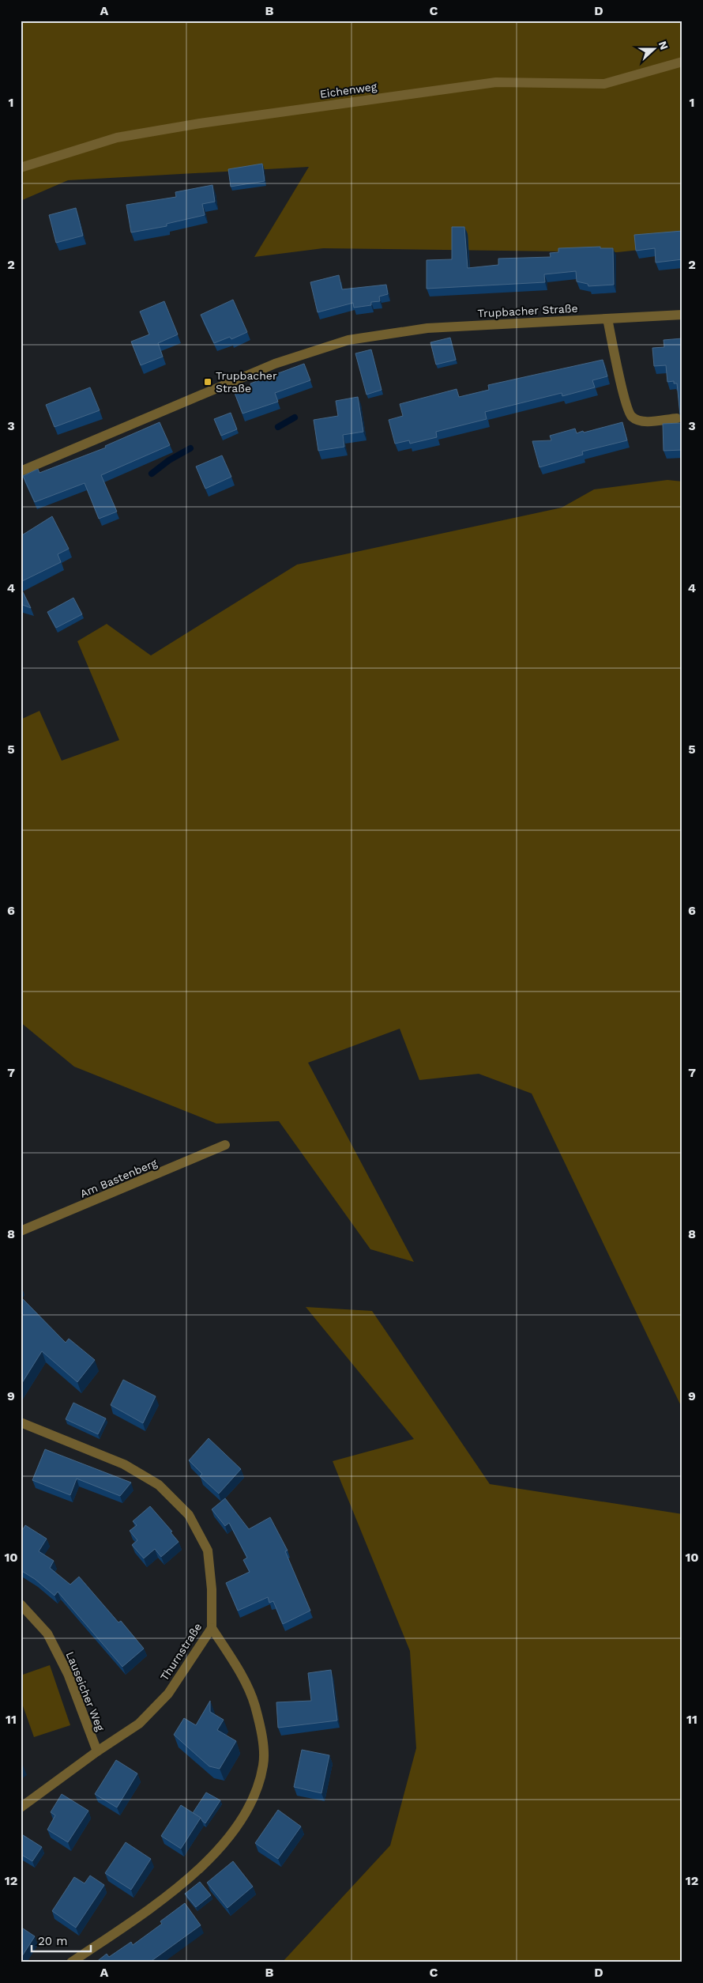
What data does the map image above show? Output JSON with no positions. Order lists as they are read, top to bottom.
{
  "streets": {
    "street": [
      "Eichenweg",
      "Trupbacher Straße",
      "Am Bastenberg",
      "Thurnstraße",
      "Lauseicher Weg"
    ]
  },
  "crossings": [
    ["Thurnstraße", "Lauseicher Weg"]
  ],
  "places": {
    "transit": ["Trupbacher Straße"]
  },
  "scale_bar": "20 m",
  "north": "right",
  "grid": {
    "columns": [
      "A",
      "B",
      "C",
      "D"
    ],
    "rows": [
      "1",
      "2",
      "3",
      "4",
      "5",
      "6",
      "7",
      "8",
      "9",
      "10",
      "11",
      "12"
    ]
  }
}
